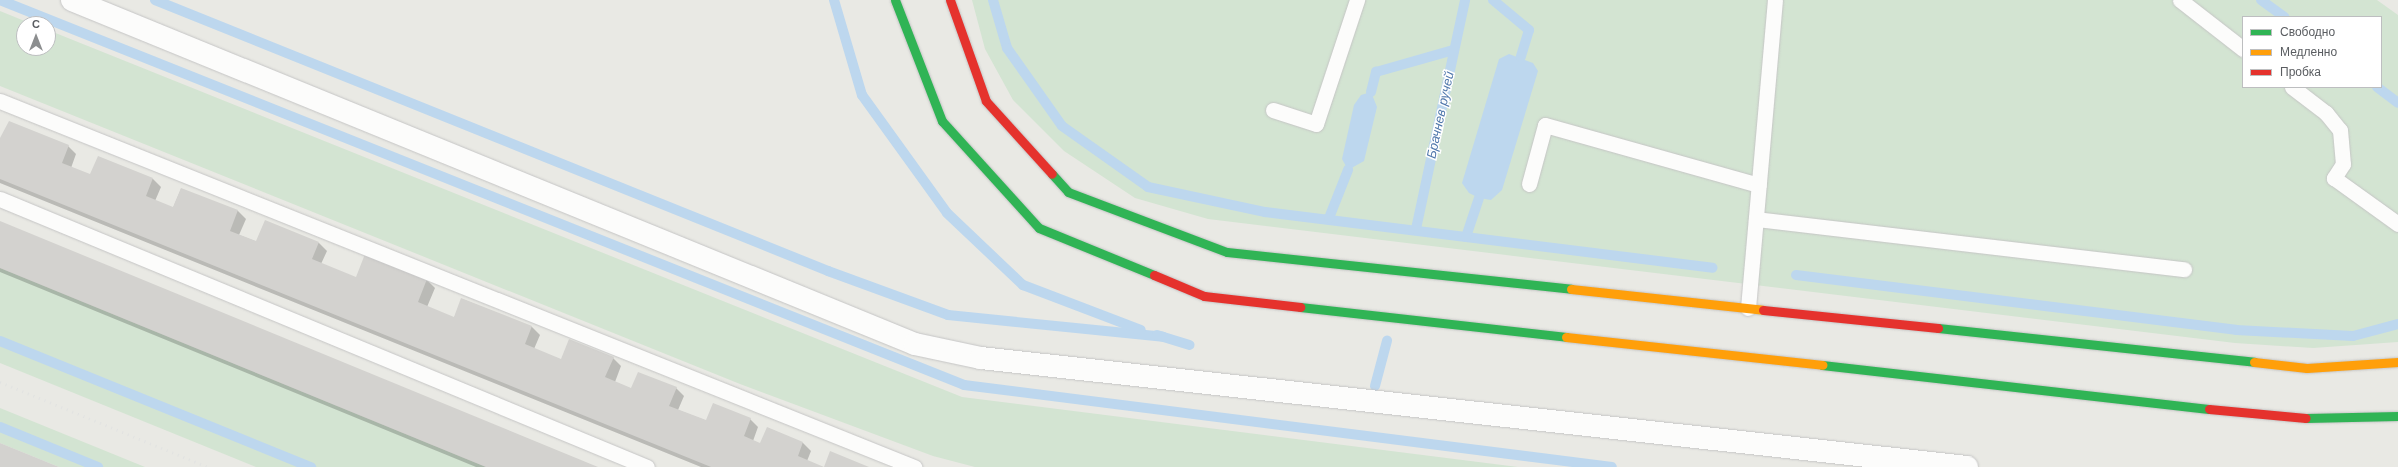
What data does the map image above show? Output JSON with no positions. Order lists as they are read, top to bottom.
{
  "water": ["Брачнев ручей"],
  "legend": ["Свободно", "Медленно", "Пробка"],
  "north": "top"
}
